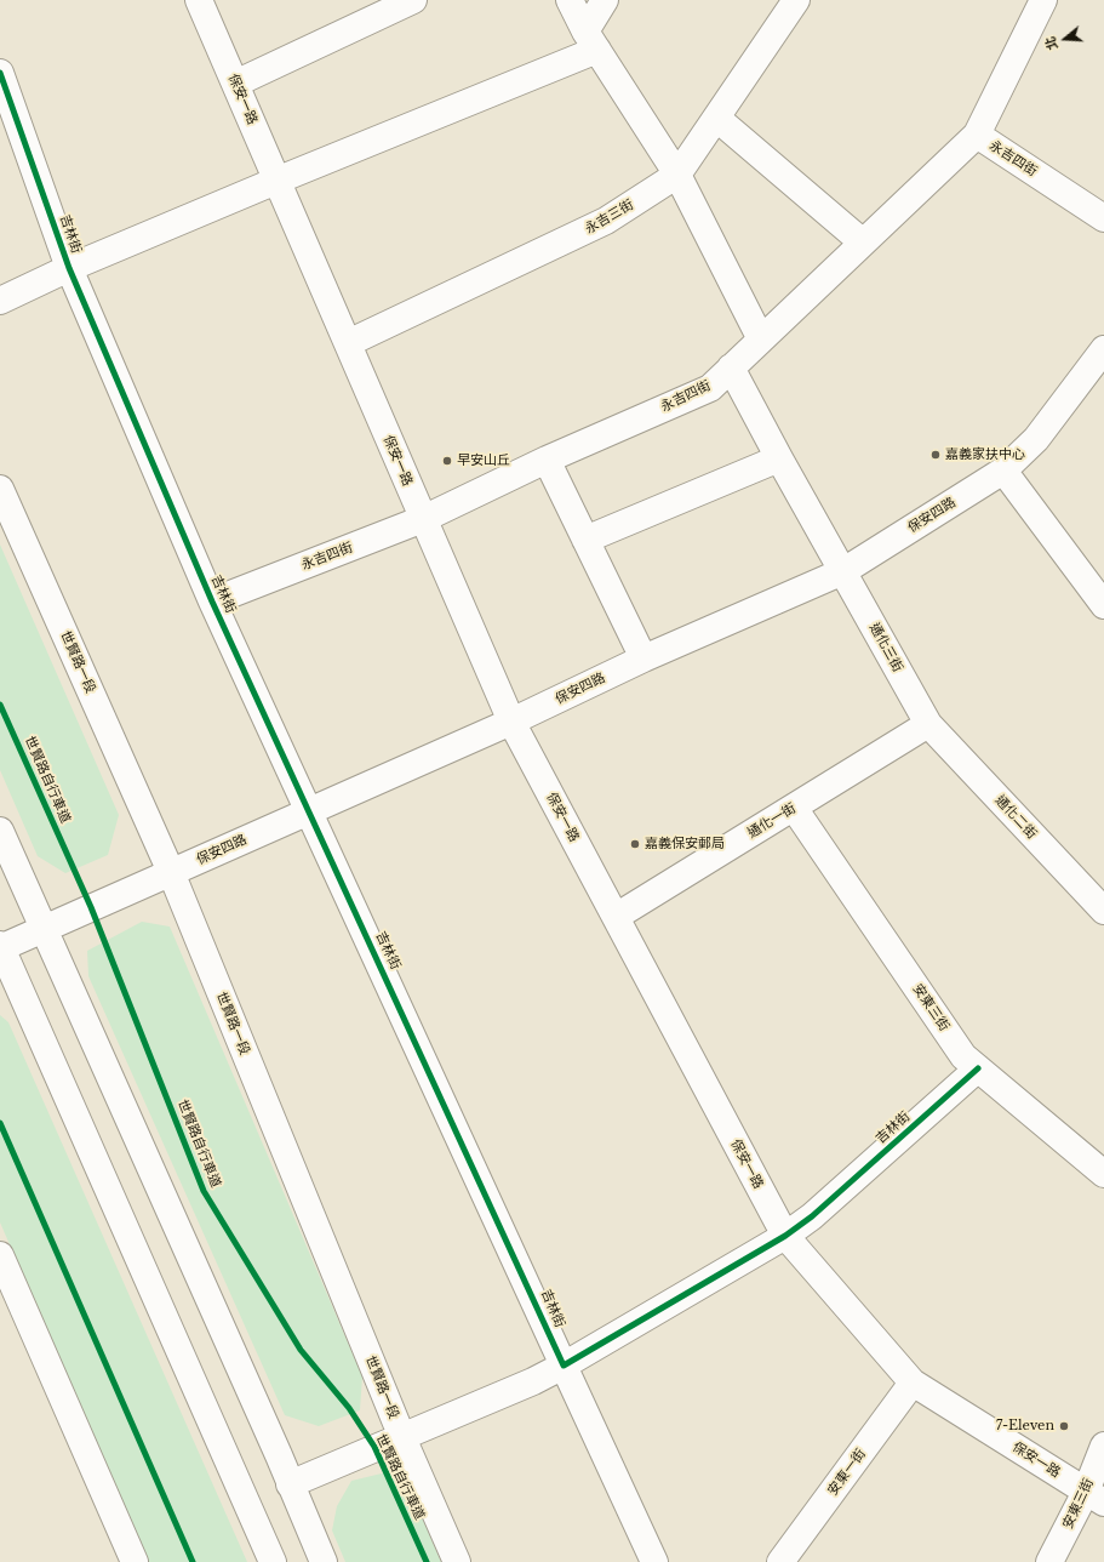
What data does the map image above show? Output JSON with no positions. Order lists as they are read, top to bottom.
{
  "streets": {
    "street": [
      "保安一路",
      "永吉四街",
      "永吉三街",
      "吉林街",
      "保安四路",
      "通化三街",
      "世賢路一段",
      "通化二街",
      "通化一街",
      "安東三街",
      "安東一街"
    ],
    "cycle path": ["世賢路自行車道"]
  },
  "crossings": [
    ["保安一路", "永吉四街"],
    ["保安一路", "永吉三街"],
    ["保安一路", "吉林街"],
    ["保安一路", "保安四路"],
    ["保安一路", "通化一街"],
    ["保安一路", "安東三街"],
    ["保安一路", "安東一街"],
    ["永吉四街", "吉林街"],
    ["永吉四街", "通化三街"],
    ["吉林街", "保安四路"],
    ["吉林街", "安東三街"],
    ["保安四路", "通化三街"],
    ["保安四路", "世賢路一段"],
    ["通化三街", "通化二街"],
    ["通化三街", "通化一街"],
    ["通化二街", "通化一街"],
    ["通化一街", "安東三街"]
  ],
  "places": [
    "嘉義家扶中心",
    "早安山丘",
    "嘉義保安郵局",
    "7-Eleven"
  ],
  "north": "left"
}
